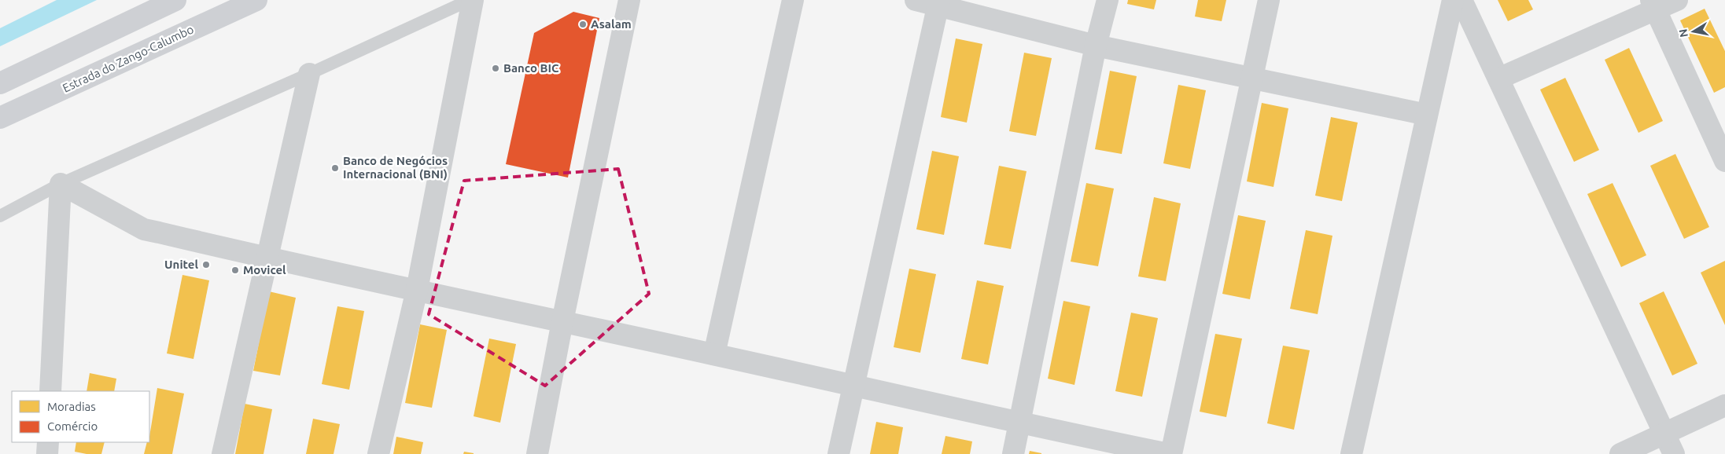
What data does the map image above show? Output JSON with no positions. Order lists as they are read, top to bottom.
{
  "streets": {
    "main road": ["Estrada do Zango-Calumbo"]
  },
  "places": [
    "Asalam",
    "Banco BIC",
    "Banco de Negócios Internacional (BNI)",
    "Unitel",
    "Movicel"
  ],
  "legend": ["Moradias", "Comércio"],
  "north": "left"
}
